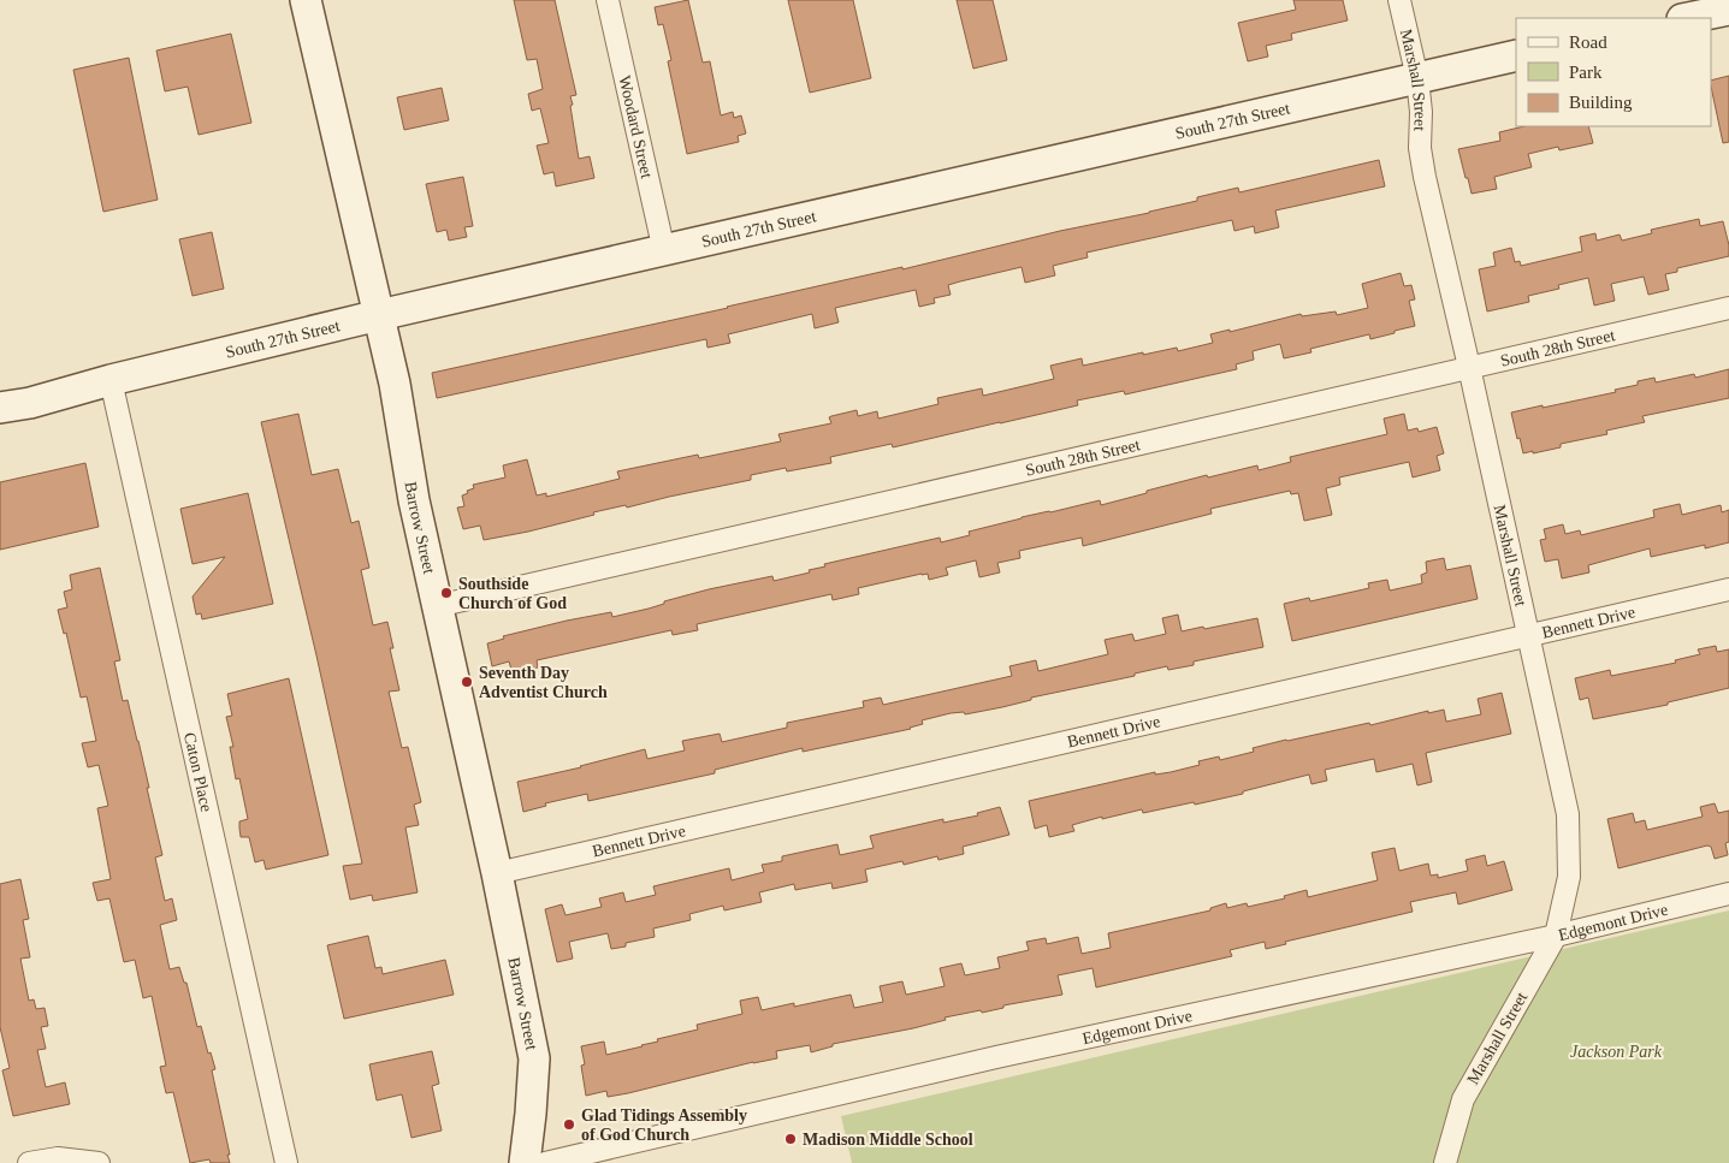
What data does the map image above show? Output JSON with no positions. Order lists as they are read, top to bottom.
{
  "streets": {
    "main road": ["South 27th Street", "Barrow Street"],
    "street": [
      "Marshall Street",
      "Woodard Street",
      "South 28th Street",
      "Bennett Drive",
      "Caton Place",
      "Edgemont Drive"
    ]
  },
  "crossings": [
    ["Marshall Street", "South 27th Street"],
    ["Marshall Street", "South 28th Street"],
    ["Marshall Street", "Bennett Drive"],
    ["Marshall Street", "Edgemont Drive"],
    ["South 27th Street", "Woodard Street"],
    ["South 27th Street", "Barrow Street"],
    ["South 27th Street", "Caton Place"],
    ["South 28th Street", "Barrow Street"],
    ["Barrow Street", "Bennett Drive"]
  ],
  "parks": ["Jackson Park"],
  "places": [
    "Southside Church of God",
    "Seventh Day Adventist Church",
    "Glad Tidings Assembly of God Church",
    "Madison Middle School"
  ],
  "legend": ["Road", "Park", "Building"]
}
